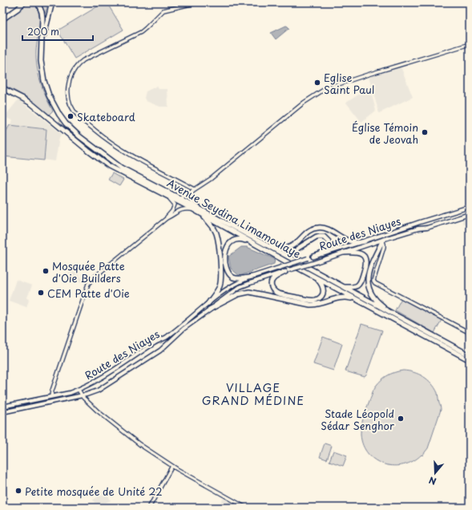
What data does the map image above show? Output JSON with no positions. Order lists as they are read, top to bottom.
{
  "streets": {
    "highway": ["Avenue Seydina Limamoulaye"],
    "main road": ["Route des Niayes"]
  },
  "districts": ["VILLAGE GRAND MÉDINE"],
  "places": [
    "Eglise Saint Paul",
    "Skateboard",
    "Église Témoin de Jeovah",
    "Mosquée Patte d'Oie Builders",
    "CEM Patte d'Oie",
    "Stade Léopold Sédar Senghor",
    "Petite mosquée de Unité 22"
  ],
  "scale_bar": "200 m",
  "north": "bottom"
}
